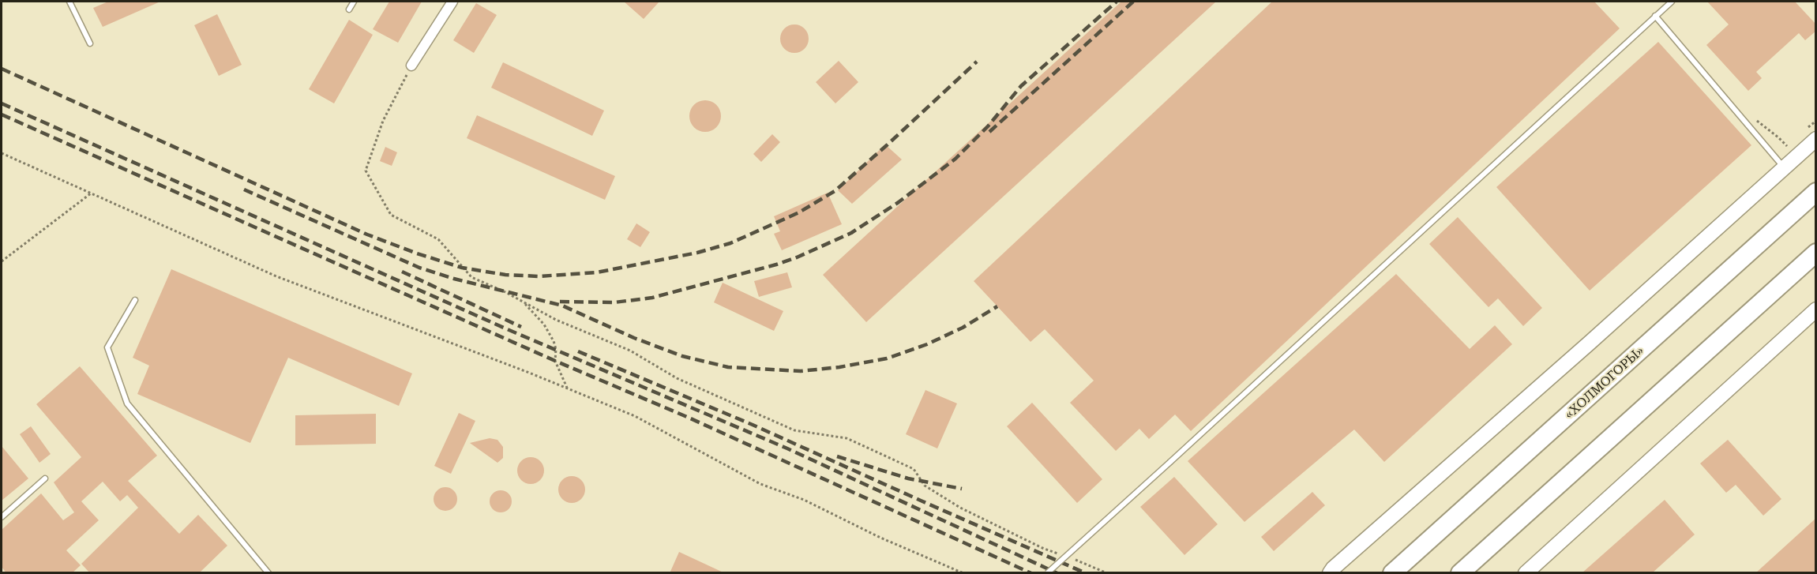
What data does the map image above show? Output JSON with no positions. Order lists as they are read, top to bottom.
{
  "streets": {
    "highway": ["«ХОЛМОГОРЫ»"]
  }
}
